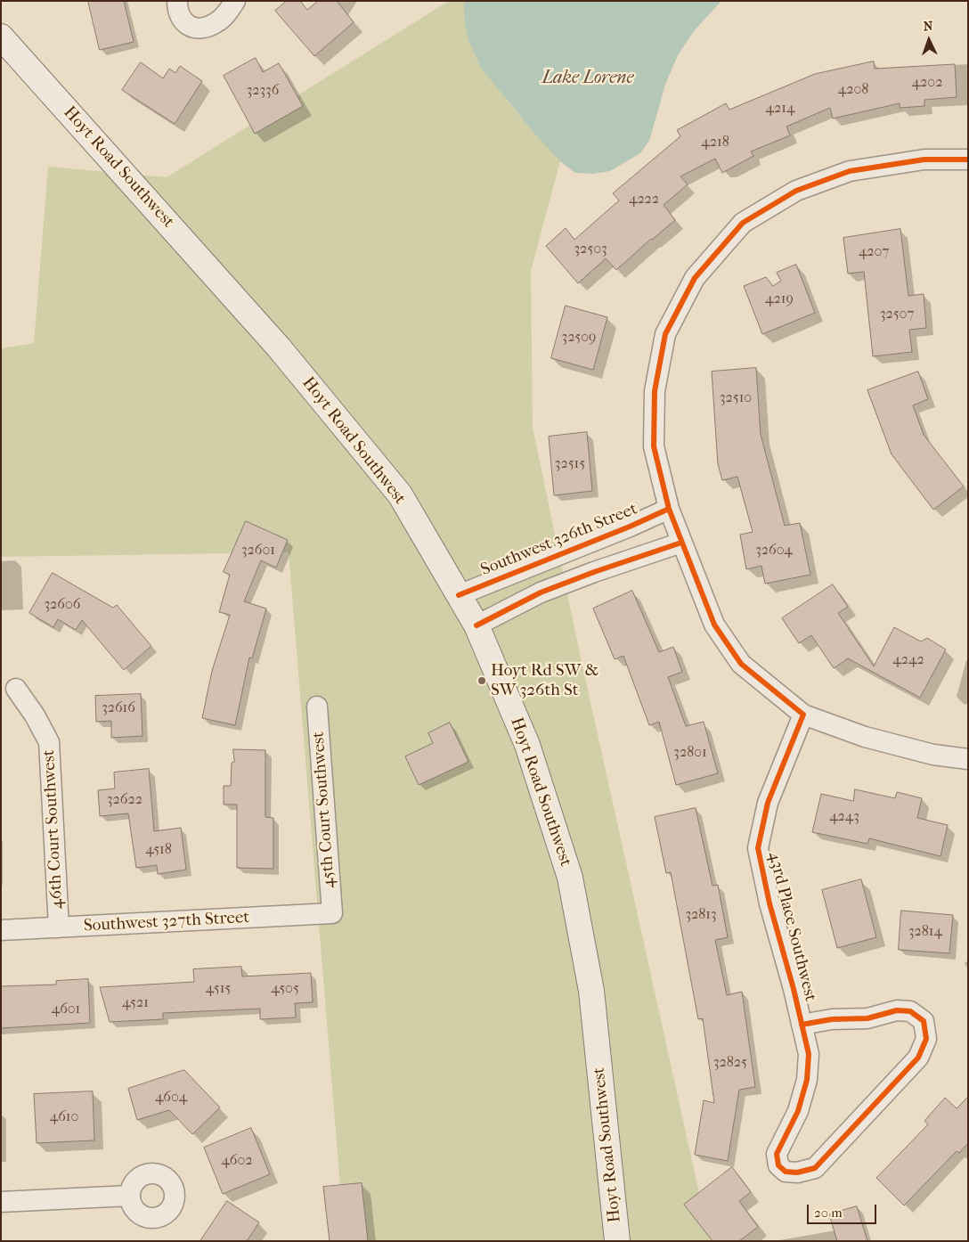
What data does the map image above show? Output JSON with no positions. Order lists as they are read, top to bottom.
{
  "streets": {
    "main road": ["Hoyt Road Southwest"],
    "street": [
      "Southwest 326th Street",
      "45th Court Southwest",
      "46th Court Southwest",
      "Southwest 327th Street",
      "43rd Place Southwest"
    ]
  },
  "crossings": [
    ["Hoyt Road Southwest", "Southwest 326th Street"],
    ["45th Court Southwest", "Southwest 327th Street"],
    ["46th Court Southwest", "Southwest 327th Street"]
  ],
  "water": ["Lake Lorene"],
  "places": ["Hoyt Rd SW & SW 326th St"],
  "house_numbers": [
    "4202",
    "4208",
    "32336",
    "4214",
    "4218",
    "4222",
    "32503",
    "4207",
    "4219",
    "32507",
    "32509",
    "32510",
    "32515",
    "32601",
    "32604",
    "32606",
    "4242",
    "32616",
    "32801",
    "32622",
    "4243",
    "4518",
    "32813",
    "32814",
    "4515",
    "4505",
    "4521",
    "4601",
    "32825",
    "4604",
    "4610",
    "4602"
  ],
  "scale_bar": "20 m",
  "north": "top"
}
